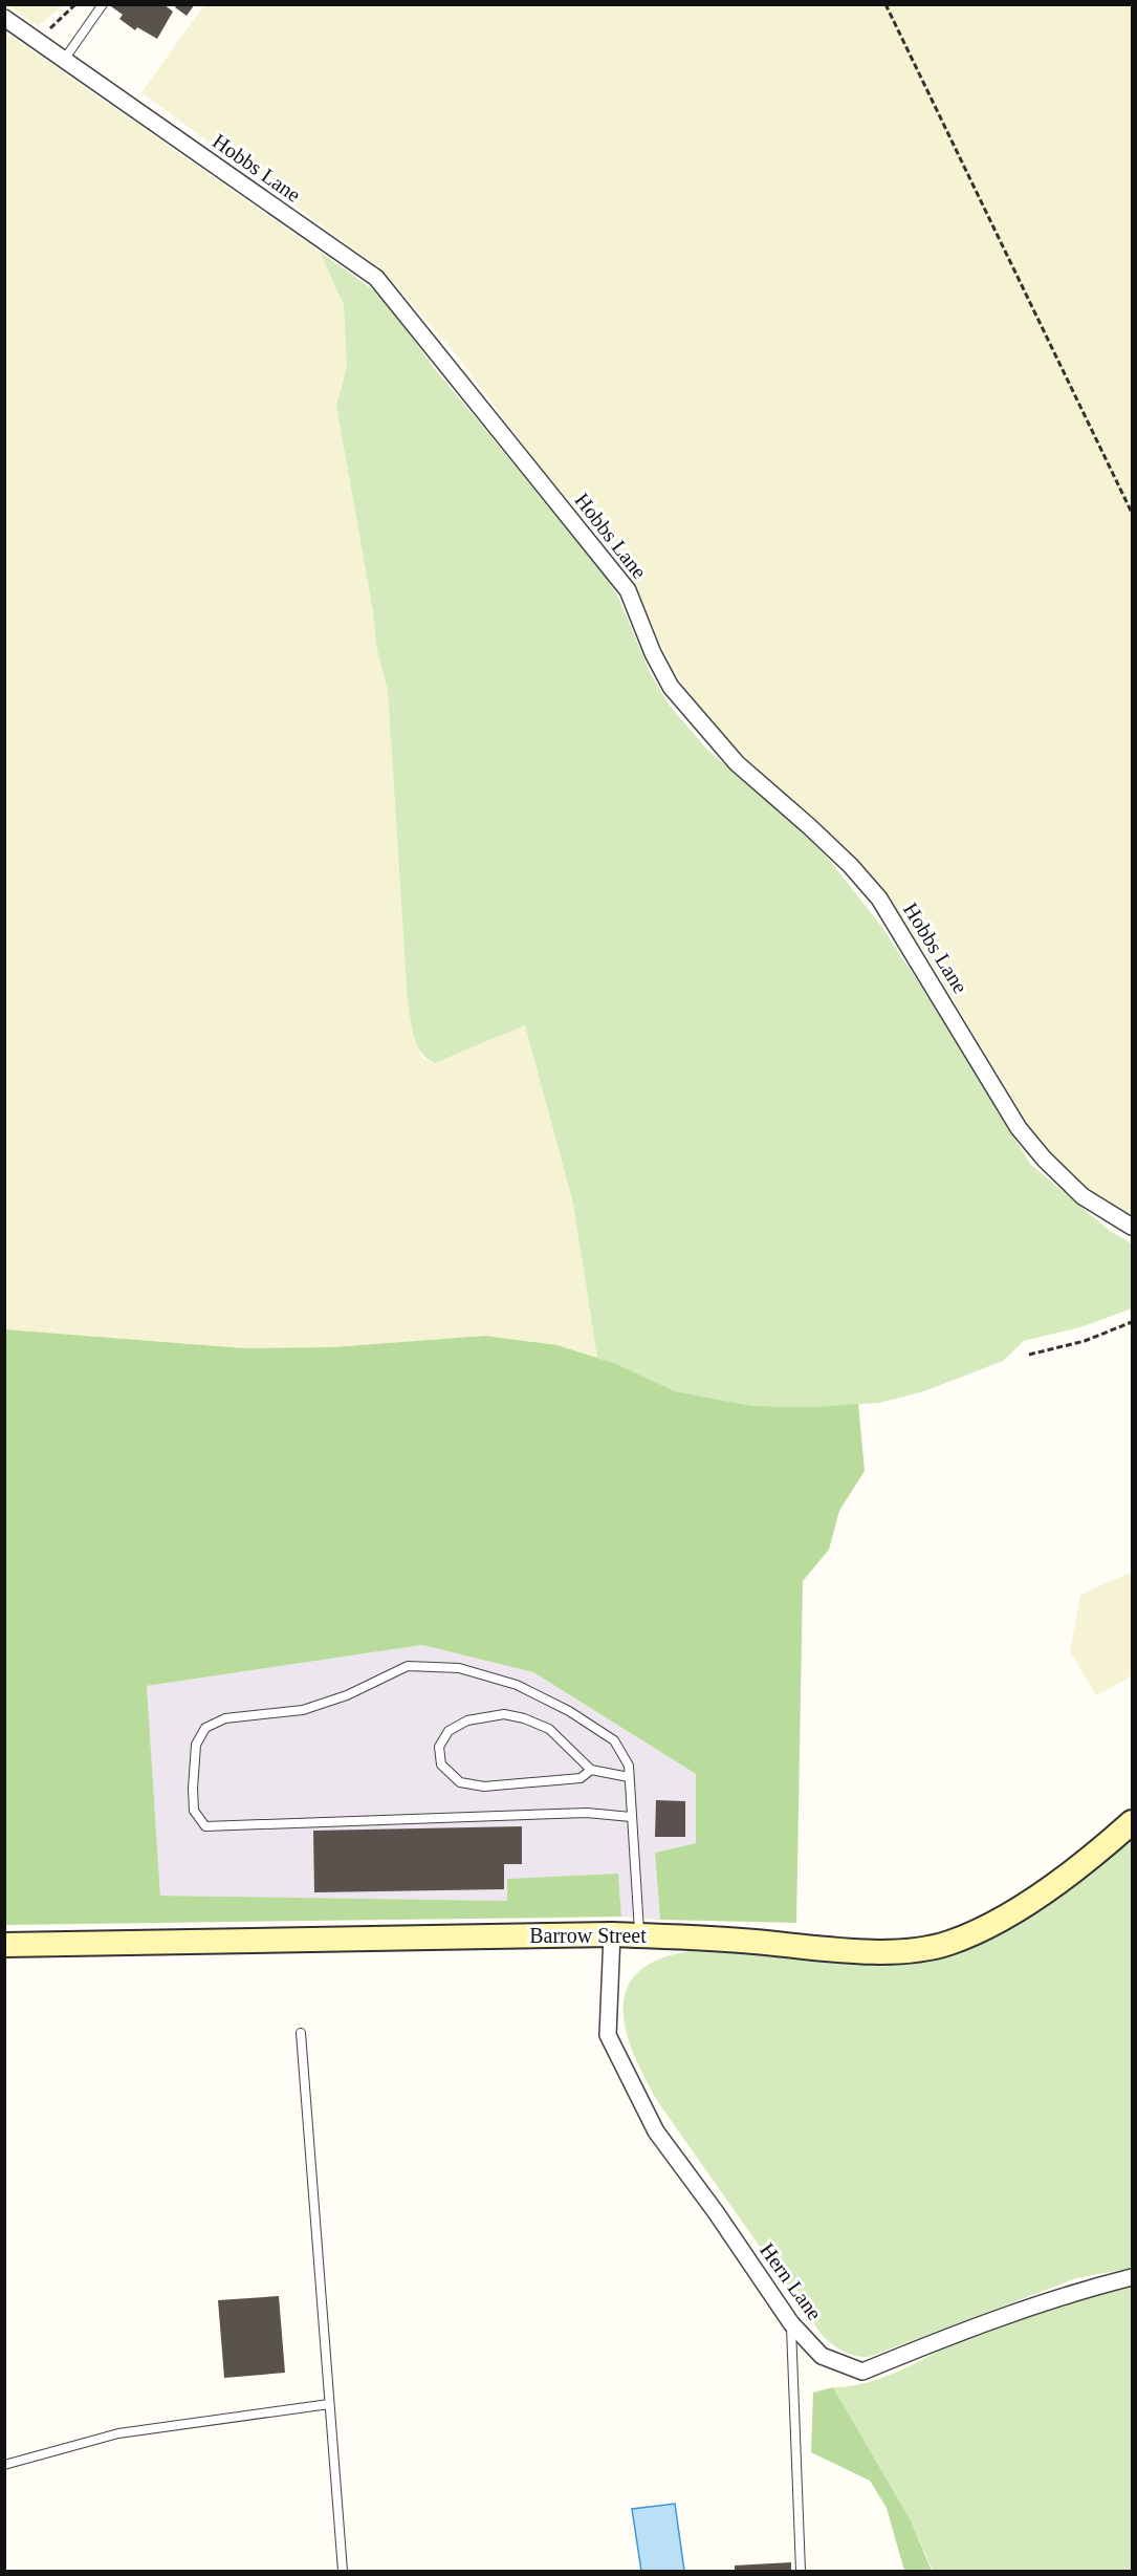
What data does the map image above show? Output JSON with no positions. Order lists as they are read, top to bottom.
{
  "streets": {
    "main road": ["Barrow Street"],
    "street": ["Hobbs Lane", "Hern Lane"]
  },
  "crossings": [
    ["Barrow Street", "Hern Lane"]
  ]
}
